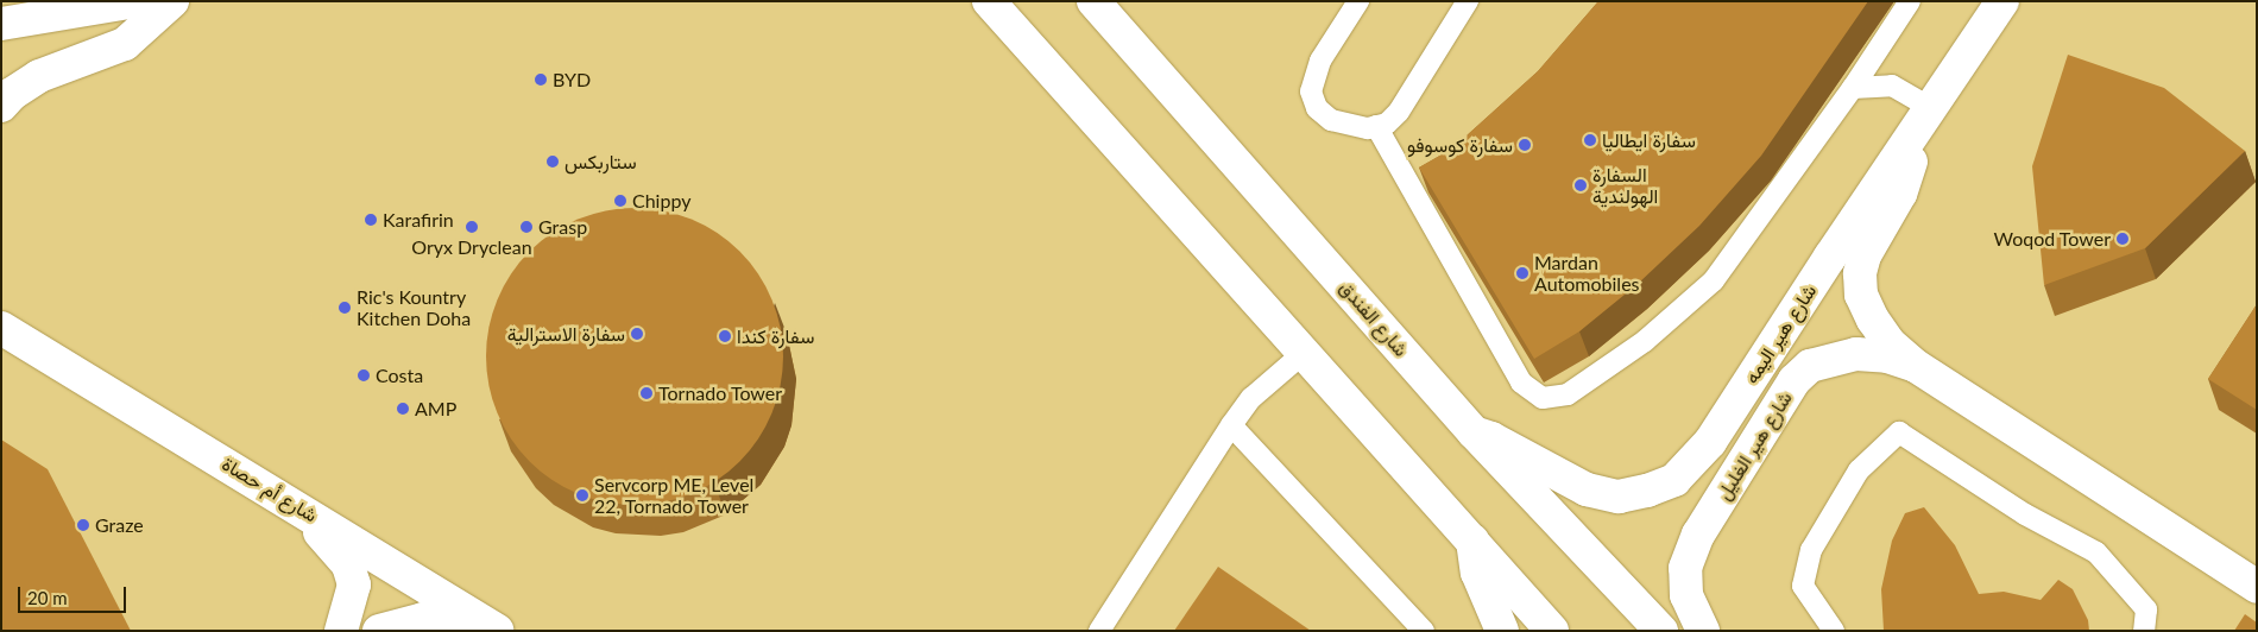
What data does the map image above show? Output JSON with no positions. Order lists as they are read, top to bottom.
{
  "streets": {
    "street": [
      "شارع الفندق",
      "شارع هير اليمه",
      "شارع هير الغليل",
      "شارع أم حصاة"
    ]
  },
  "crossings": [
    ["شارع الفندق", "شارع هير اليمه"],
    ["شارع هير اليمه", "شارع هير الغليل"]
  ],
  "places": [
    "BYD",
    "سفارة ايطاليا",
    "سفارة كوسوفو",
    "ستاربكس",
    "السفارة الهولندية",
    "Chippy",
    "Karafirin",
    "Oryx Dryclean",
    "Grasp",
    "Woqod Tower",
    "Mardan Automobiles",
    "Ric's Kountry Kitchen Doha",
    "سفارة الاسترالية",
    "سفارة كندا",
    "Costa",
    "Tornado Tower",
    "AMP",
    "Servcorp ME, Level 22, Tornado Tower",
    "Graze"
  ],
  "scale_bar": "20 m"
}
